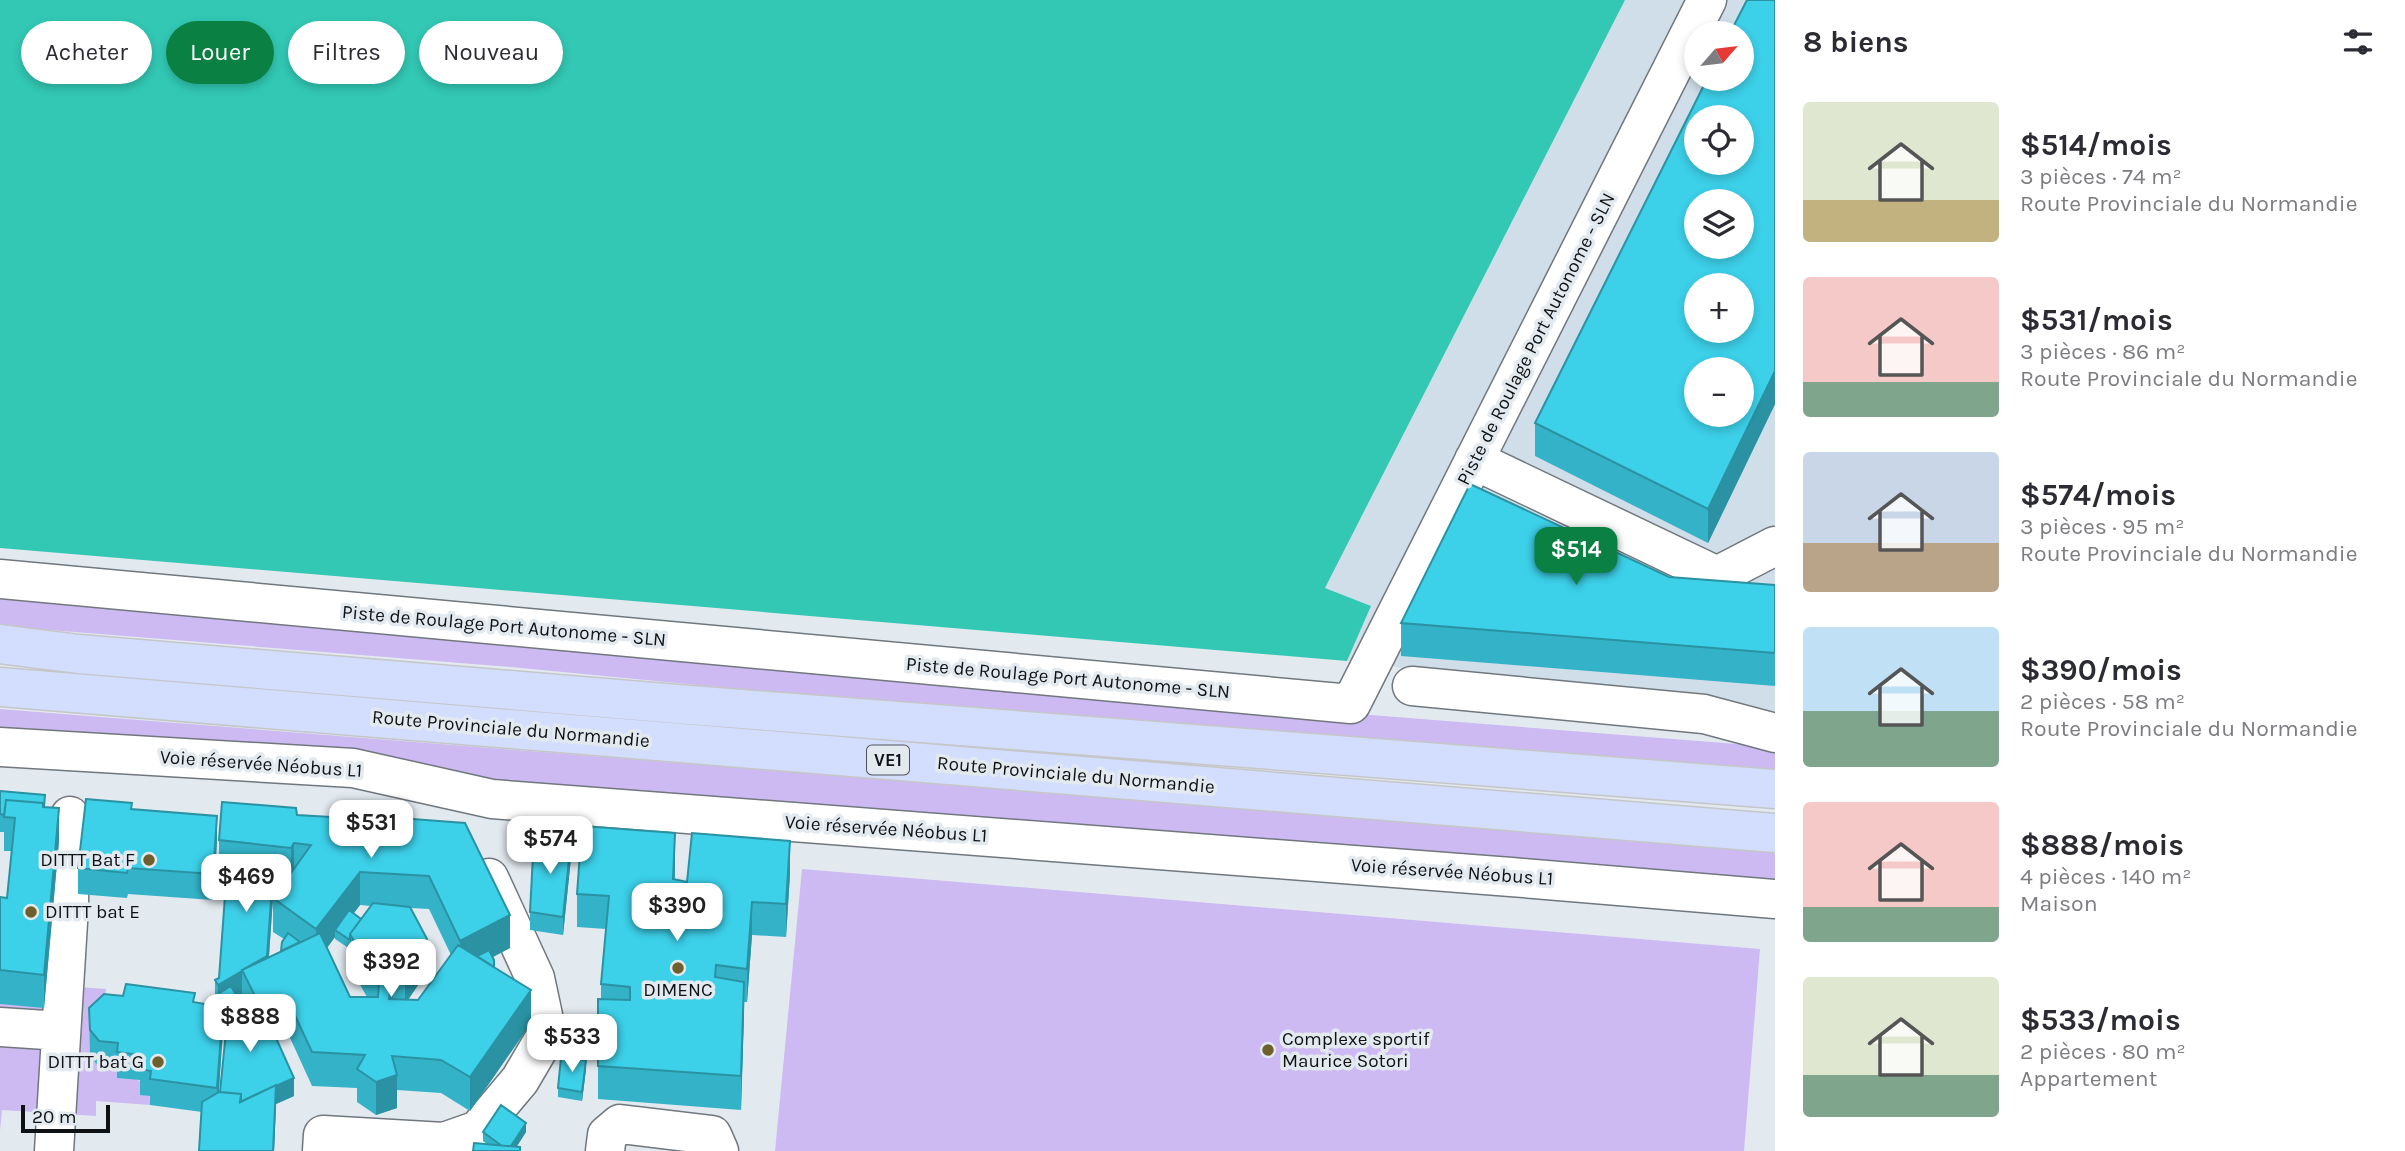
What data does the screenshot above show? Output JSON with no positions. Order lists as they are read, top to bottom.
{
  "streets": {
    "main road": ["Route Provinciale du Normandie", "VE1"],
    "lane": ["Piste de Roulage Port Autonome - SLN", "Voie réservée Néobus L1"]
  },
  "places": [
    "DITTT Bat F",
    "DITTT bat E",
    "DIMENC",
    "Complexe sportif Maurice Sotori",
    "DITTT bat G"
  ],
  "scale_bar": "20 m",
  "north": "top right",
  "page": {
    "heading": "8 biens",
    "map_buttons": ["+", "−"],
    "chip": [
      "Acheter",
      "Louer",
      "Filtres",
      "Nouveau"
    ],
    "list": [
      {
        "name": "$514/mois",
        "note": "3 pièces · 74 m² · Route Provinciale du Normandie"
      },
      {
        "name": "$531/mois",
        "note": "3 pièces · 86 m² · Route Provinciale du Normandie"
      },
      {
        "name": "$574/mois",
        "note": "3 pièces · 95 m² · Route Provinciale du Normandie"
      },
      {
        "name": "$390/mois",
        "note": "2 pièces · 58 m² · Route Provinciale du Normandie"
      },
      {
        "name": "$888/mois",
        "note": "4 pièces · 140 m² · Maison"
      },
      {
        "name": "$533/mois",
        "note": "2 pièces · 80 m² · Appartement"
      }
    ],
    "price": [
      "$514",
      "$531",
      "$574",
      "$469",
      "$390",
      "$392",
      "$888",
      "$533"
    ],
    "scale": "20 m"
  }
}
